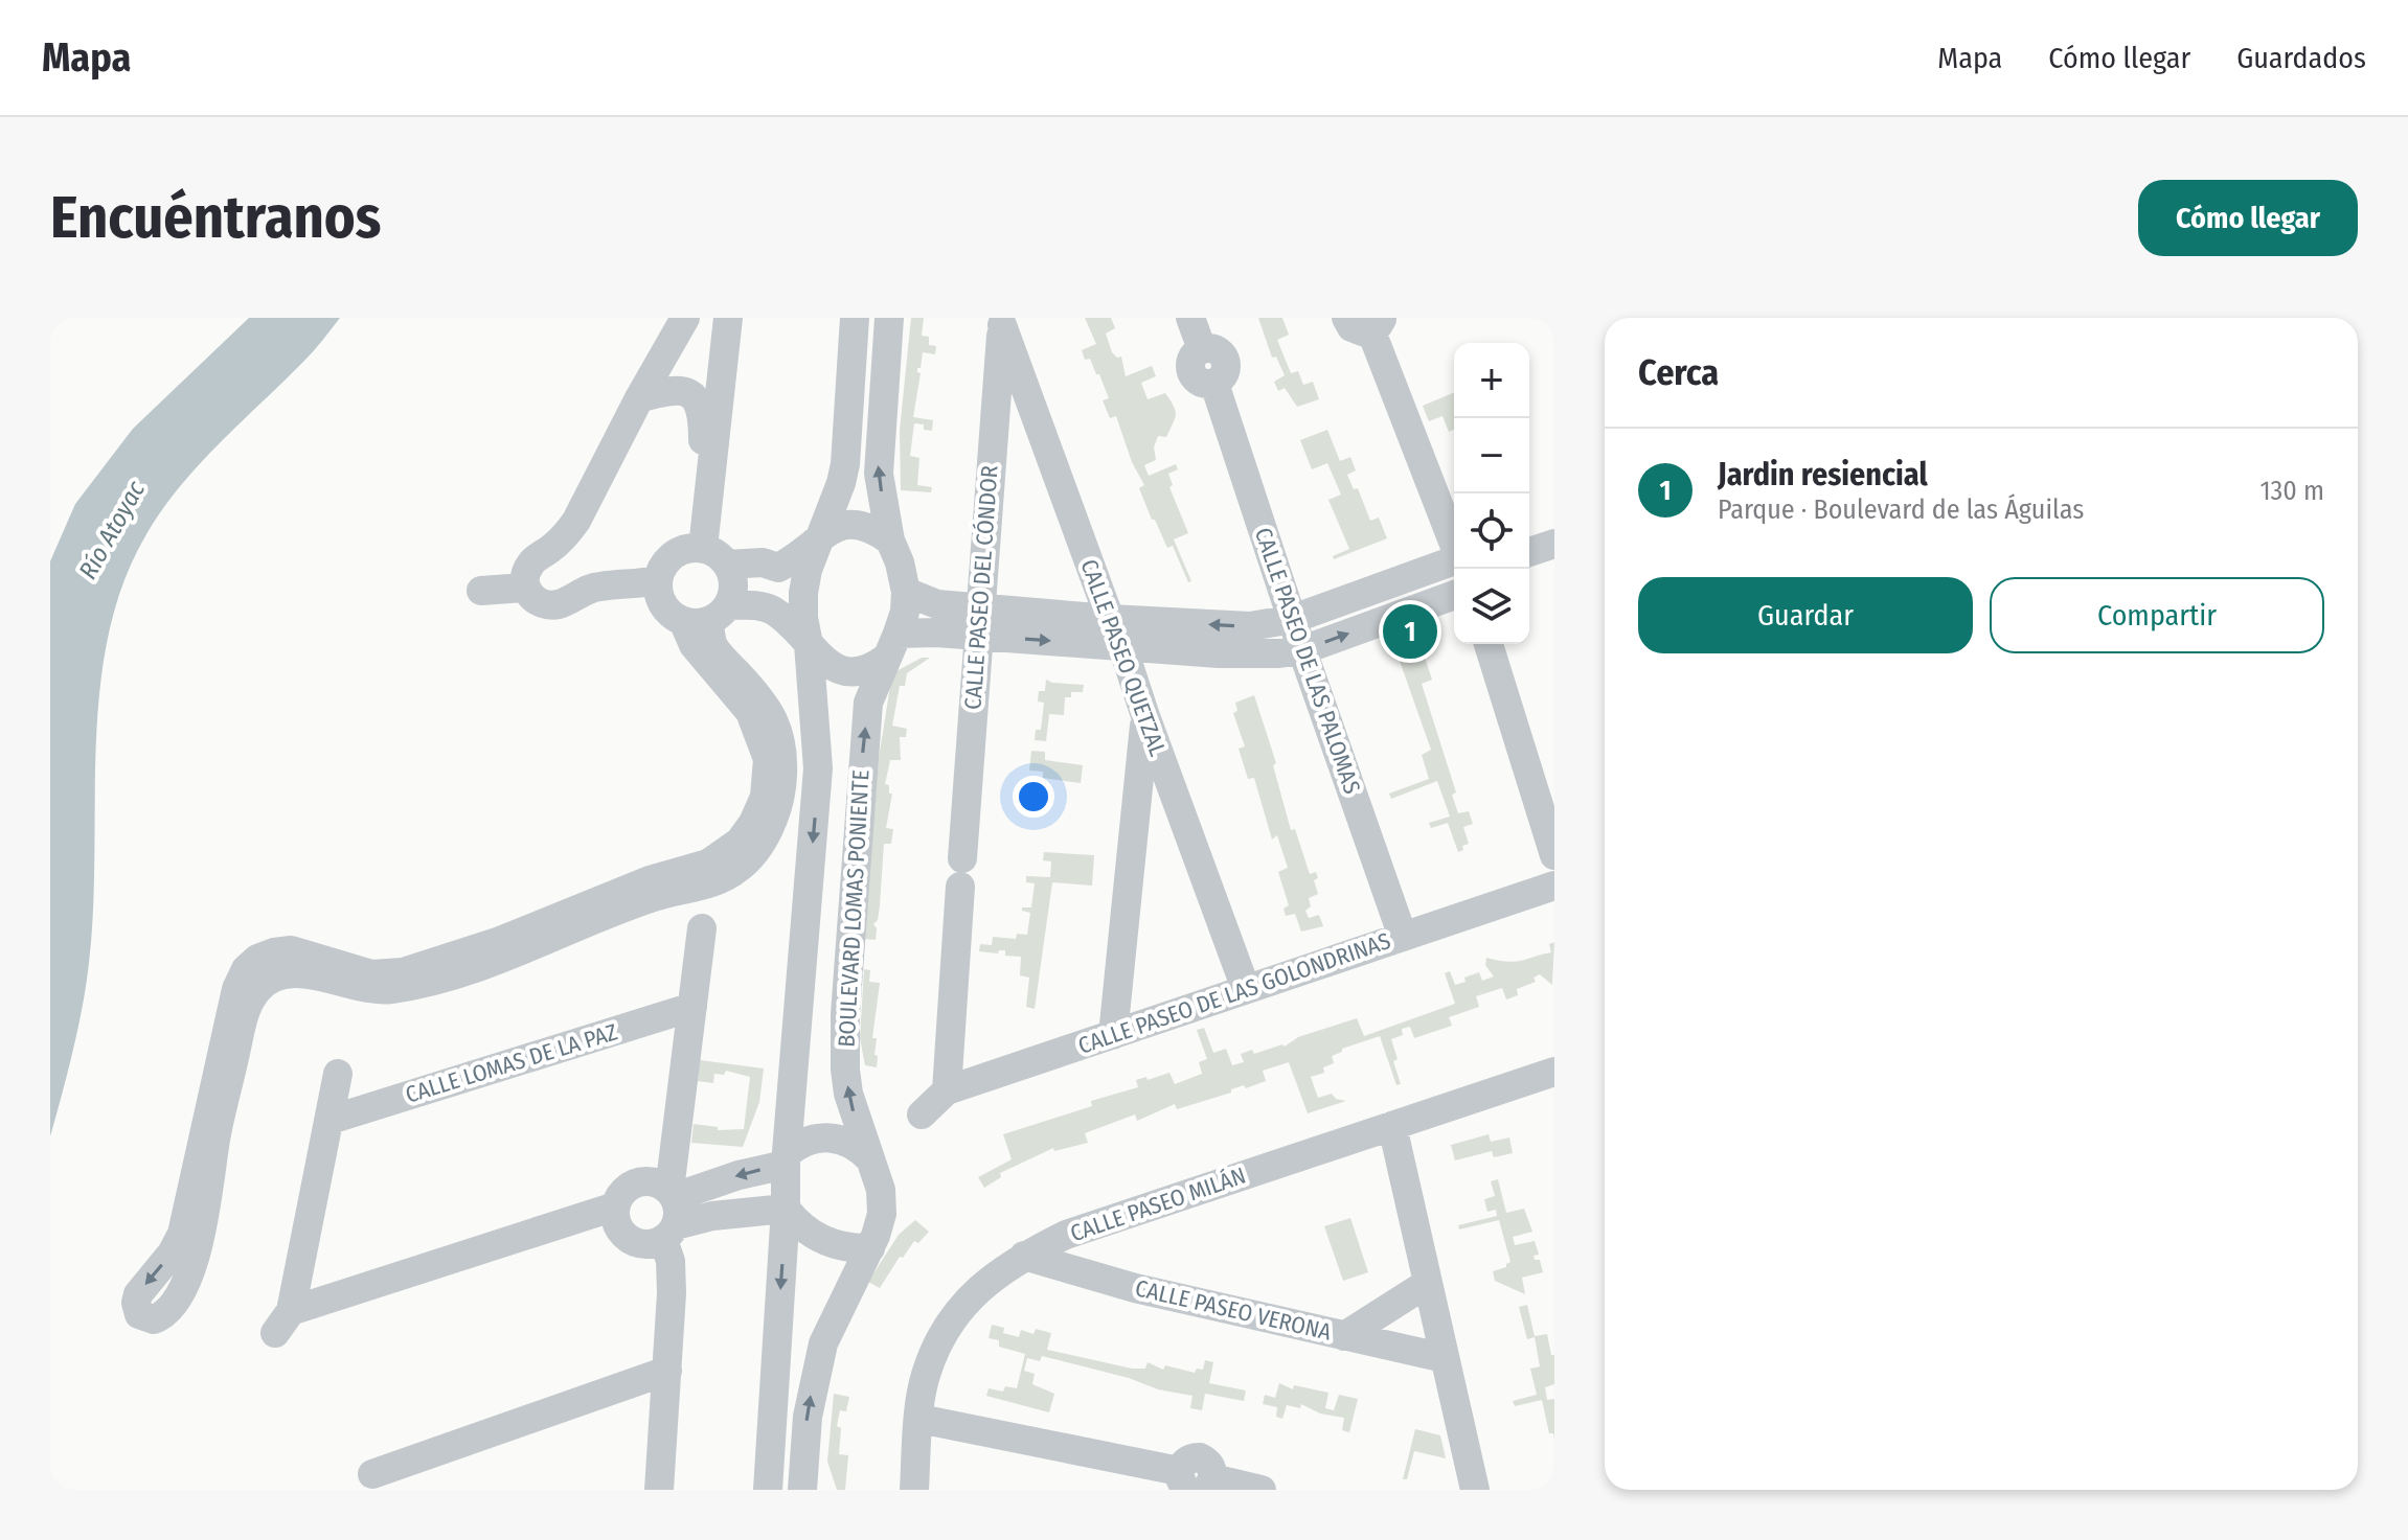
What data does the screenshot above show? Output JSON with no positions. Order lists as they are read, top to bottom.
{
  "streets": {
    "street": [
      "CALLE PASEO DEL CÓNDOR",
      "CALLE PASEO QUETZAL",
      "CALLE PASEO DE LAS PALOMAS",
      "BOULEVARD LOMAS PONIENTE",
      "CALLE PASEO DE LAS GOLONDRINAS",
      "CALLE LOMAS DE LA PAZ",
      "CALLE PASEO MILÁN",
      "CALLE PASEO VERONA"
    ]
  },
  "crossings": [
    ["CALLE PASEO DEL CÓNDOR", "CALLE PASEO QUETZAL"],
    ["CALLE PASEO DEL CÓNDOR", "CALLE PASEO DE LAS GOLONDRINAS"],
    ["CALLE PASEO QUETZAL", "CALLE PASEO DE LAS GOLONDRINAS"],
    ["CALLE PASEO DE LAS PALOMAS", "CALLE PASEO DE LAS GOLONDRINAS"],
    ["CALLE PASEO MILÁN", "CALLE PASEO VERONA"]
  ],
  "water": ["Río Atoyac"],
  "page": {
    "header": "Mapa",
    "nav": ["Mapa", "Cómo llegar", "Guardados"],
    "buttons": [
      "Cómo llegar",
      ["Guardar", "Compartir"]
    ],
    "title": "Encuéntranos",
    "heading": "Cerca",
    "map_buttons": ["+", "−"],
    "list": [
      {
        "mark": "1",
        "name": "Jardin resiencial",
        "note": "Parque · Boulevard de las Águilas",
        "value": "130 m"
      }
    ],
    "pins": "1"
  }
}
